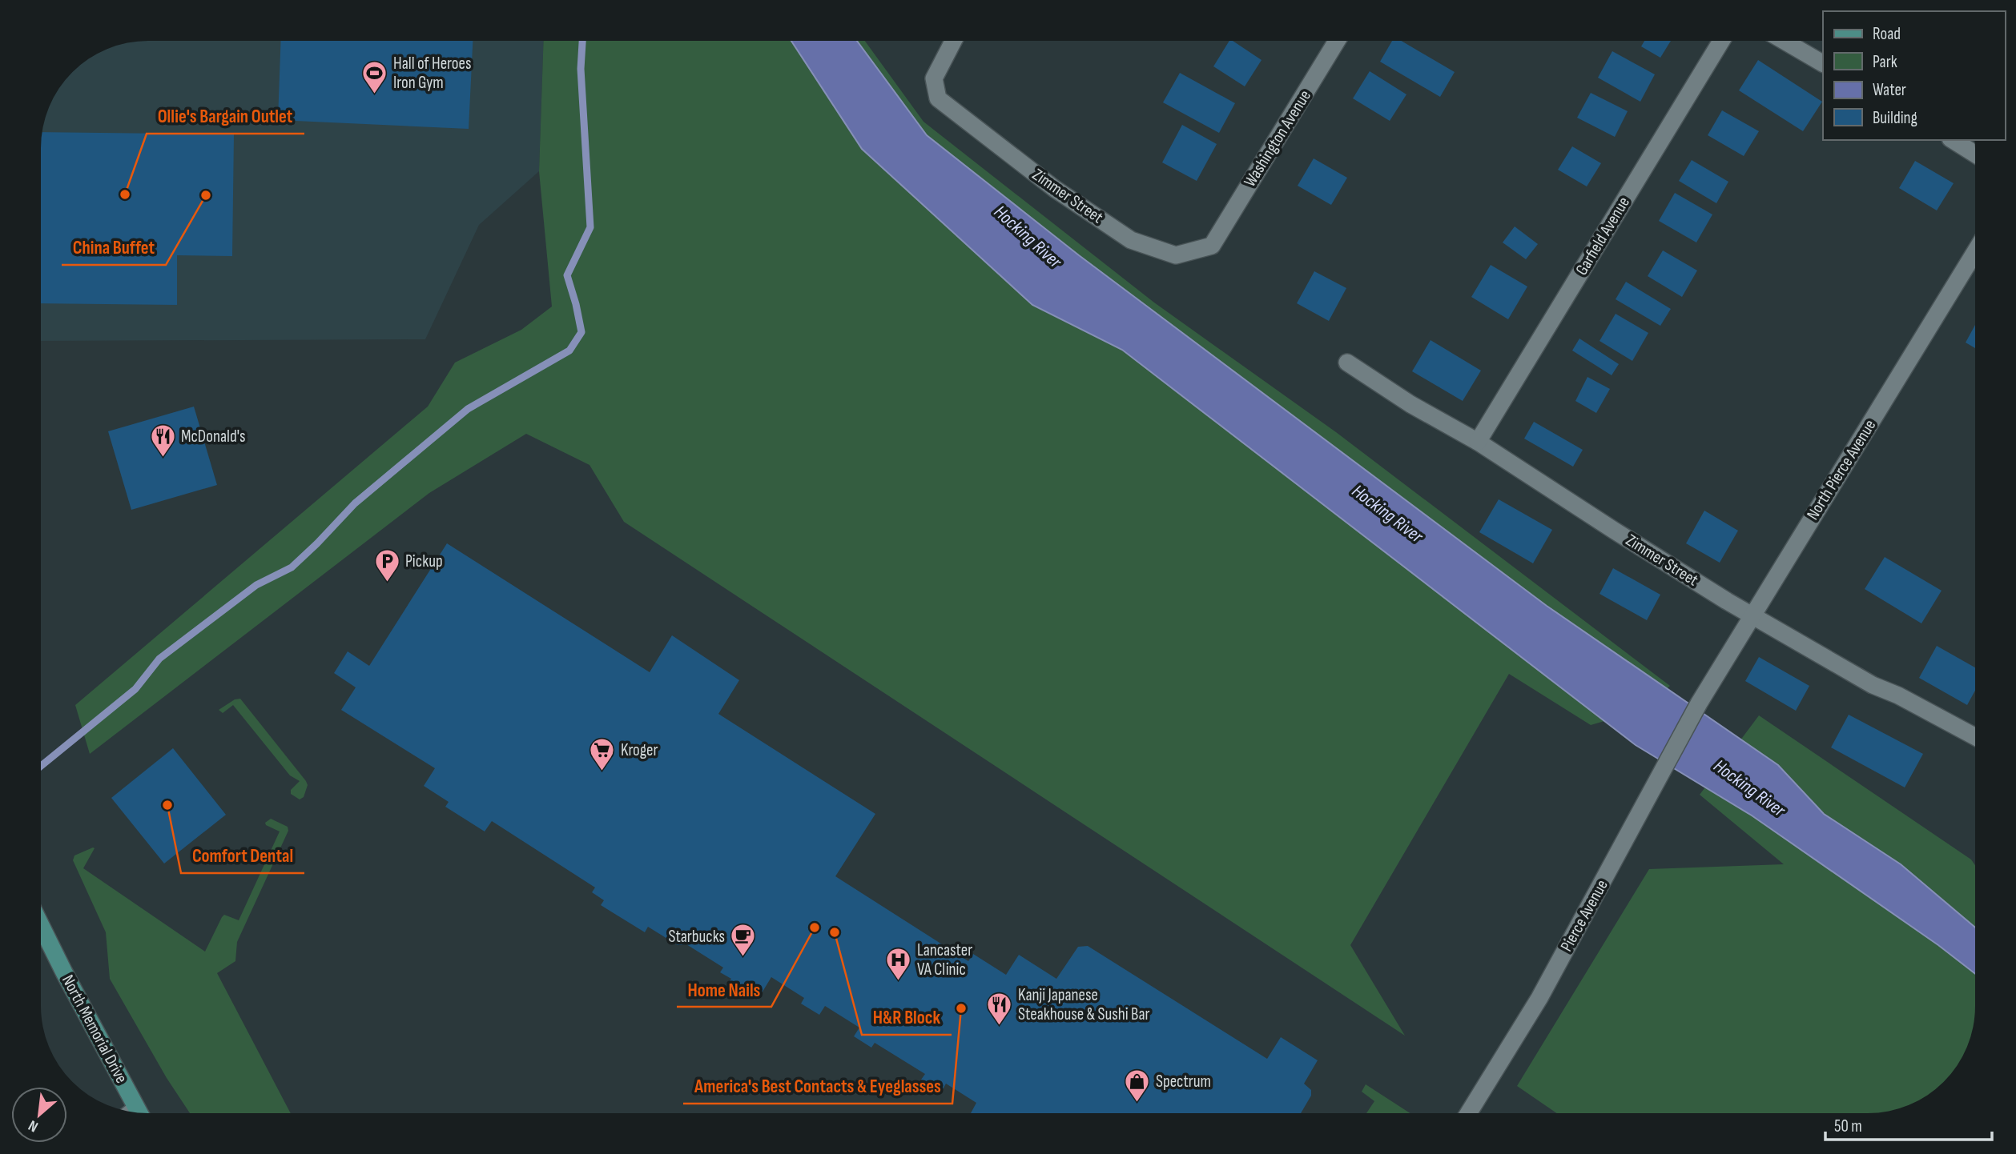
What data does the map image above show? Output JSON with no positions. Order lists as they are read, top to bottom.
{
  "streets": {
    "main road": ["North Memorial Drive"],
    "street": [
      "Washington Avenue",
      "Zimmer Street",
      "Garfield Avenue",
      "North Pierce Avenue",
      "Pierce Avenue"
    ]
  },
  "crossings": [
    ["Washington Avenue", "Zimmer Street"],
    ["Zimmer Street", "Garfield Avenue"],
    ["Zimmer Street", "North Pierce Avenue"],
    ["North Pierce Avenue", "Pierce Avenue"]
  ],
  "water": ["Hocking River"],
  "places": {
    "sports": ["Hall of Heroes Iron Gym"],
    "other": [
      "Ollie's Bargain Outlet",
      "China Buffet",
      "Comfort Dental",
      "Home Nails",
      "H&R Block",
      "America's Best Contacts & Eyeglasses"
    ],
    "restaurant": ["McDonald's", "Kanji Japanese Steakhouse & Sushi Bar"],
    "parking": ["Pickup"],
    "supermarket": ["Kroger"],
    "cafe": ["Starbucks"],
    "hospital": ["Lancaster VA Clinic"],
    "shop": ["Spectrum"]
  },
  "legend": [
    "Road",
    "Park",
    "Water",
    "Building"
  ],
  "scale_bar": "50 m",
  "north": "bottom left"
}
